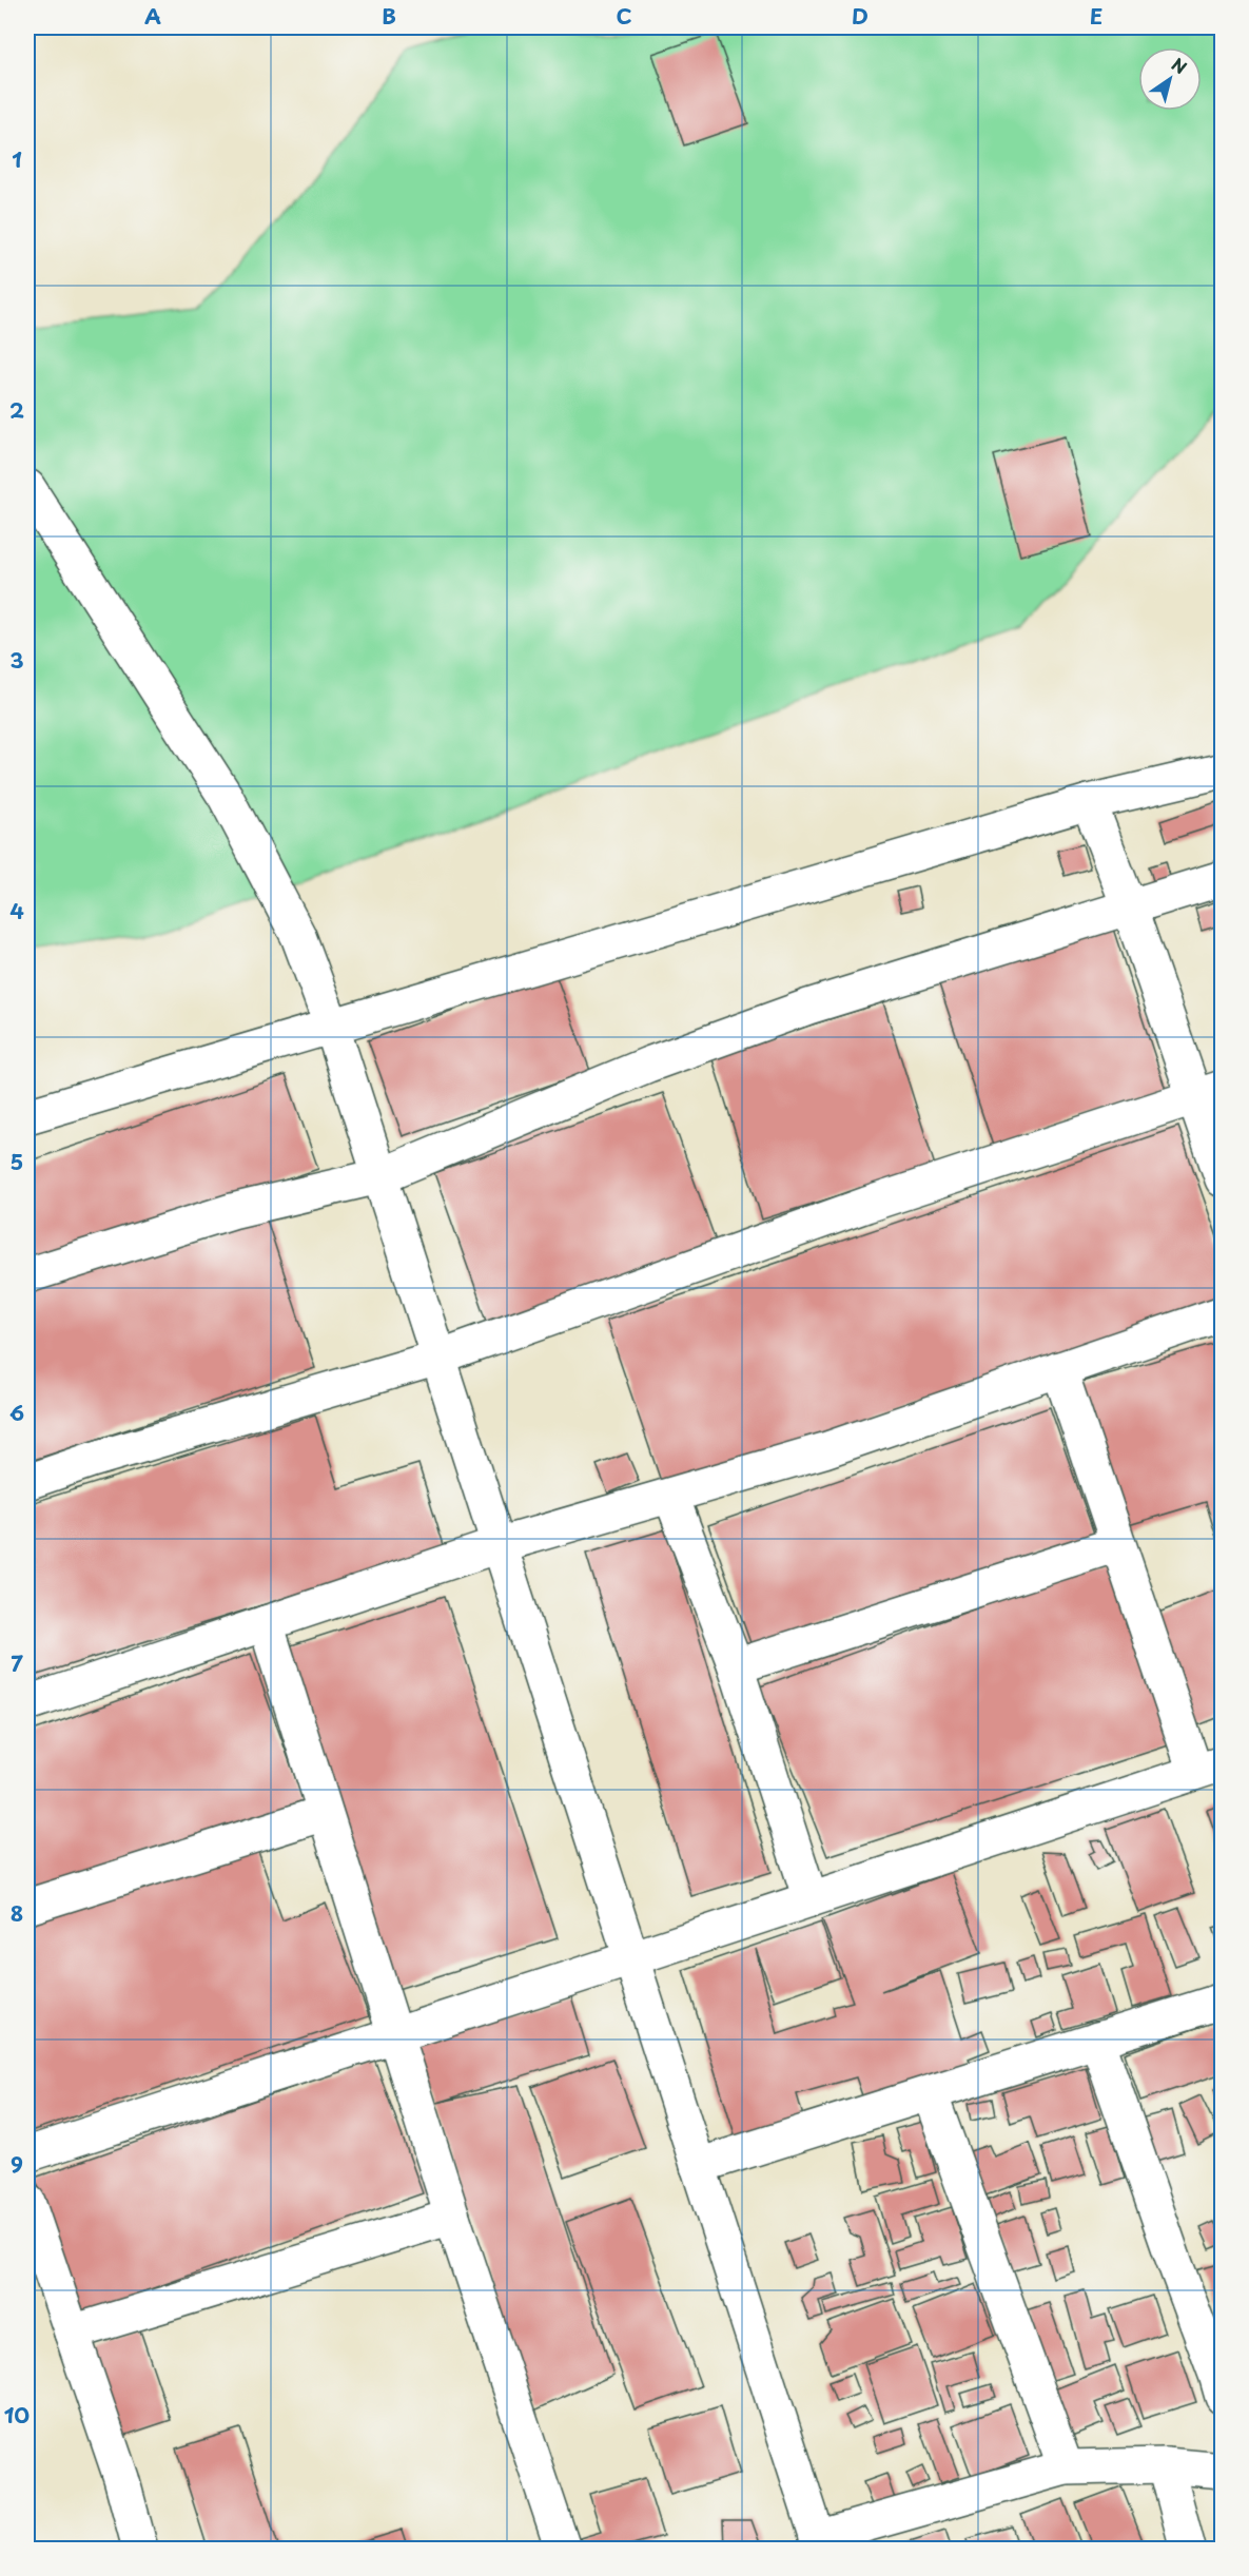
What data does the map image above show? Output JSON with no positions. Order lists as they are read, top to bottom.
{
  "north": "top right",
  "grid": {
    "columns": [
      "A",
      "B",
      "C",
      "D",
      "E"
    ],
    "rows": [
      "1",
      "2",
      "3",
      "4",
      "5",
      "6",
      "7",
      "8",
      "9",
      "10"
    ]
  }
}
